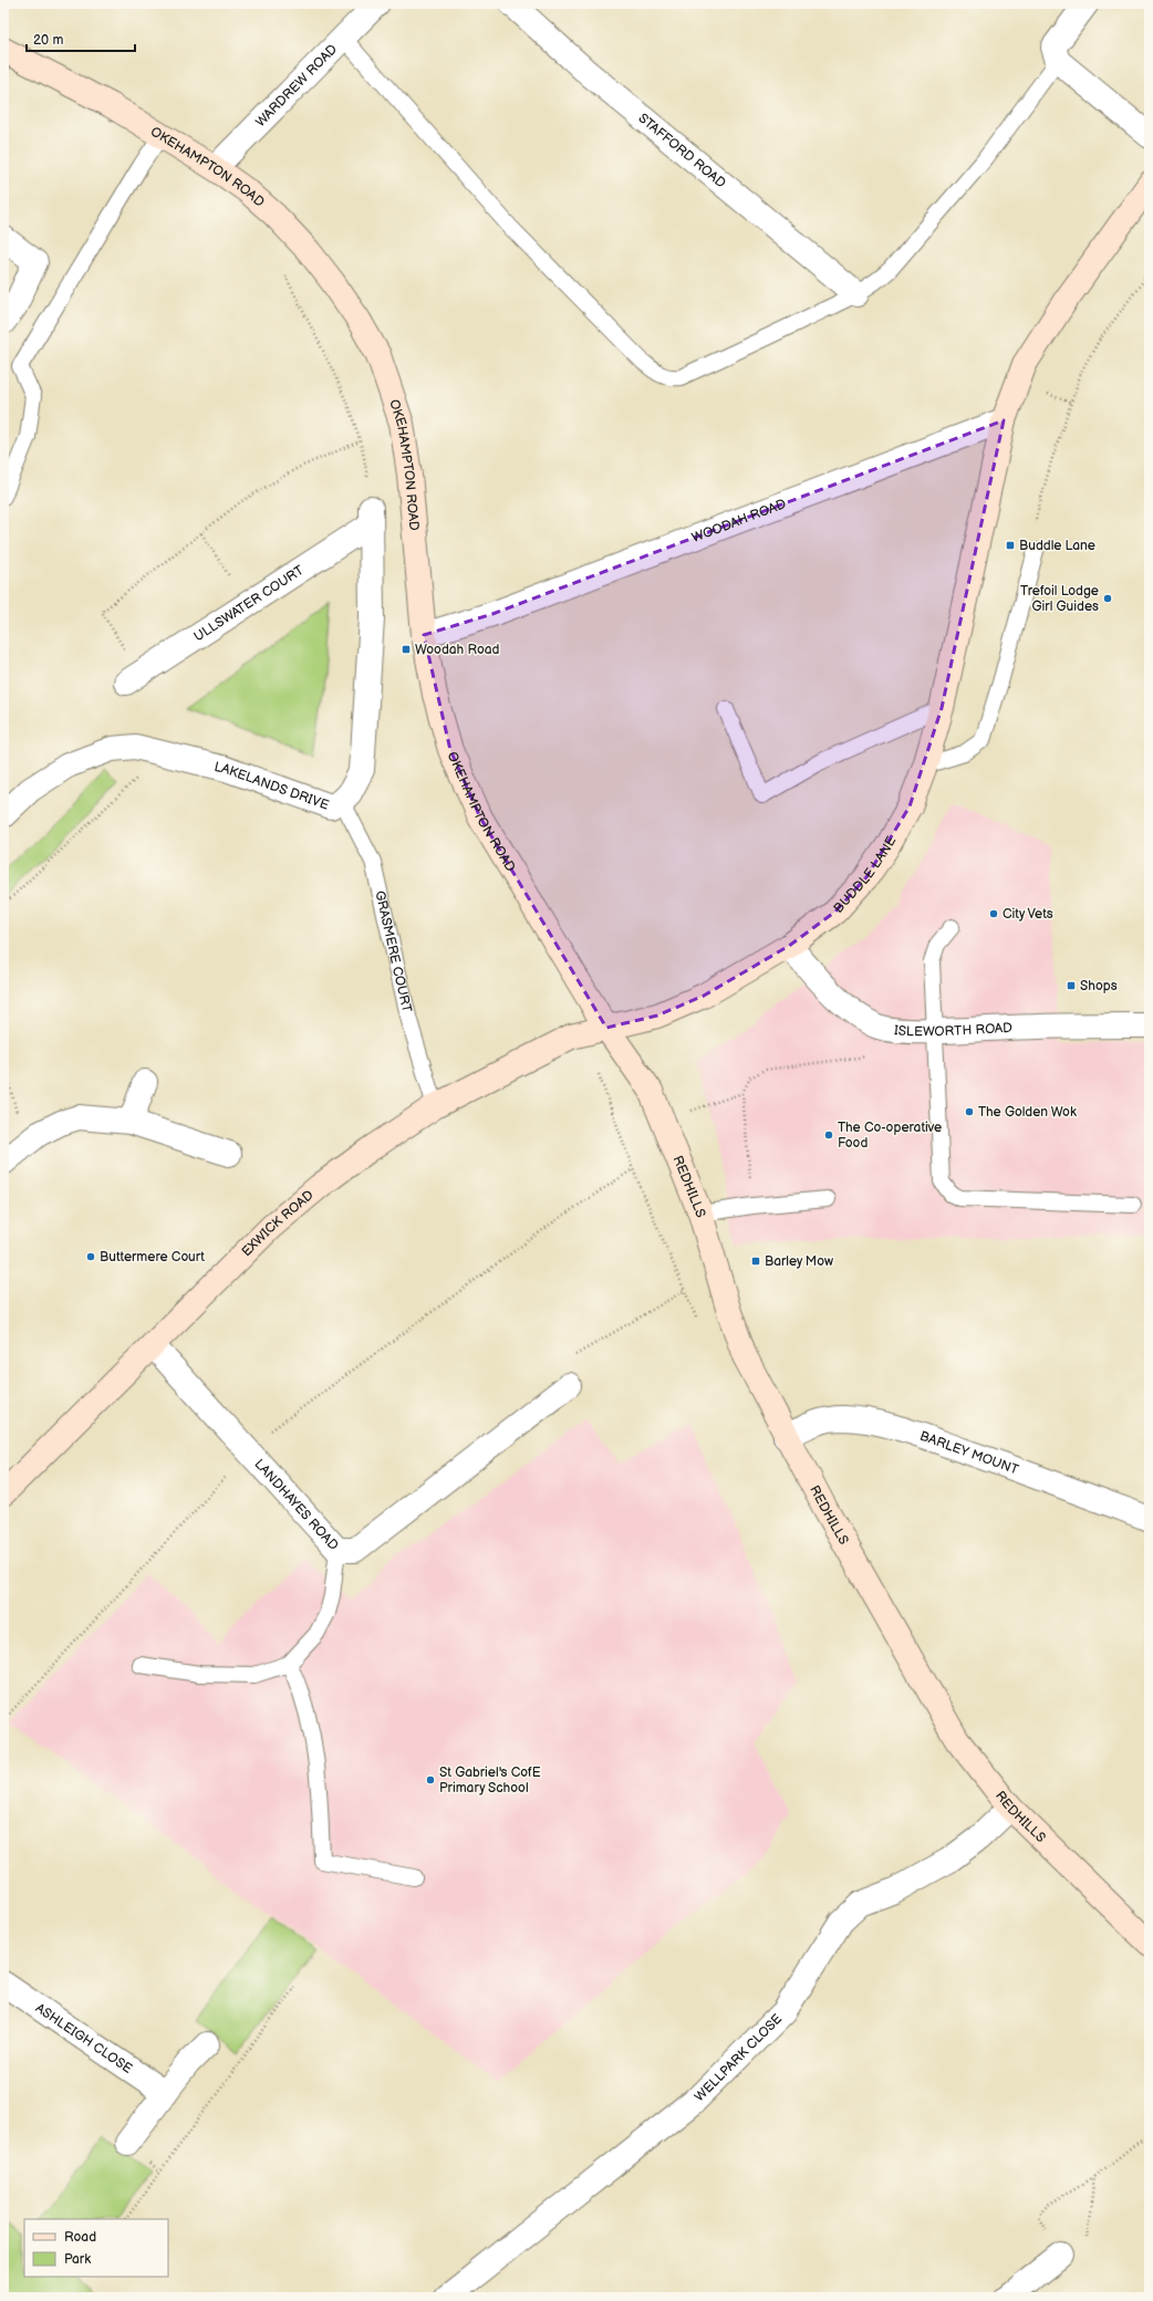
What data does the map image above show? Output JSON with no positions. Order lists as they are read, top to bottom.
{
  "streets": {
    "street": [
      "WARDREW ROAD",
      "STAFFORD ROAD",
      "OKEHAMPTON ROAD",
      "WOODAH ROAD",
      "ULLSWATER COURT",
      "LAKELANDS DRIVE",
      "BUDDLE LANE",
      "ISLEWORTH ROAD",
      "REDHILLS",
      "EXWICK ROAD",
      "BARLEY MOUNT",
      "LANDHAYES ROAD",
      "ASHLEIGH CLOSE",
      "WELLPARK CLOSE"
    ],
    "lane": ["GRASMERE COURT"]
  },
  "crossings": [
    ["WARDREW ROAD", "OKEHAMPTON ROAD"],
    ["OKEHAMPTON ROAD", "WOODAH ROAD"],
    ["OKEHAMPTON ROAD", "BUDDLE LANE"],
    ["OKEHAMPTON ROAD", "REDHILLS"],
    ["OKEHAMPTON ROAD", "EXWICK ROAD"],
    ["WOODAH ROAD", "BUDDLE LANE"],
    ["ULLSWATER COURT", "LAKELANDS DRIVE"],
    ["LAKELANDS DRIVE", "GRASMERE COURT"],
    ["BUDDLE LANE", "ISLEWORTH ROAD"],
    ["BUDDLE LANE", "REDHILLS"],
    ["BUDDLE LANE", "EXWICK ROAD"],
    ["GRASMERE COURT", "EXWICK ROAD"],
    ["REDHILLS", "EXWICK ROAD"],
    ["REDHILLS", "BARLEY MOUNT"],
    ["REDHILLS", "WELLPARK CLOSE"],
    ["EXWICK ROAD", "LANDHAYES ROAD"]
  ],
  "places": {
    "transit": [
      "Buddle Lane",
      "Woodah Road",
      "Shops",
      "Barley Mow"
    ],
    "other": [
      "Trefoil Lodge Girl Guides",
      "City Vets",
      "The Golden Wok",
      "The Co-operative Food",
      "Buttermere Court",
      "St Gabriel's CofE Primary School"
    ]
  },
  "legend": ["Road", "Park"],
  "scale_bar": "20 m"
}
